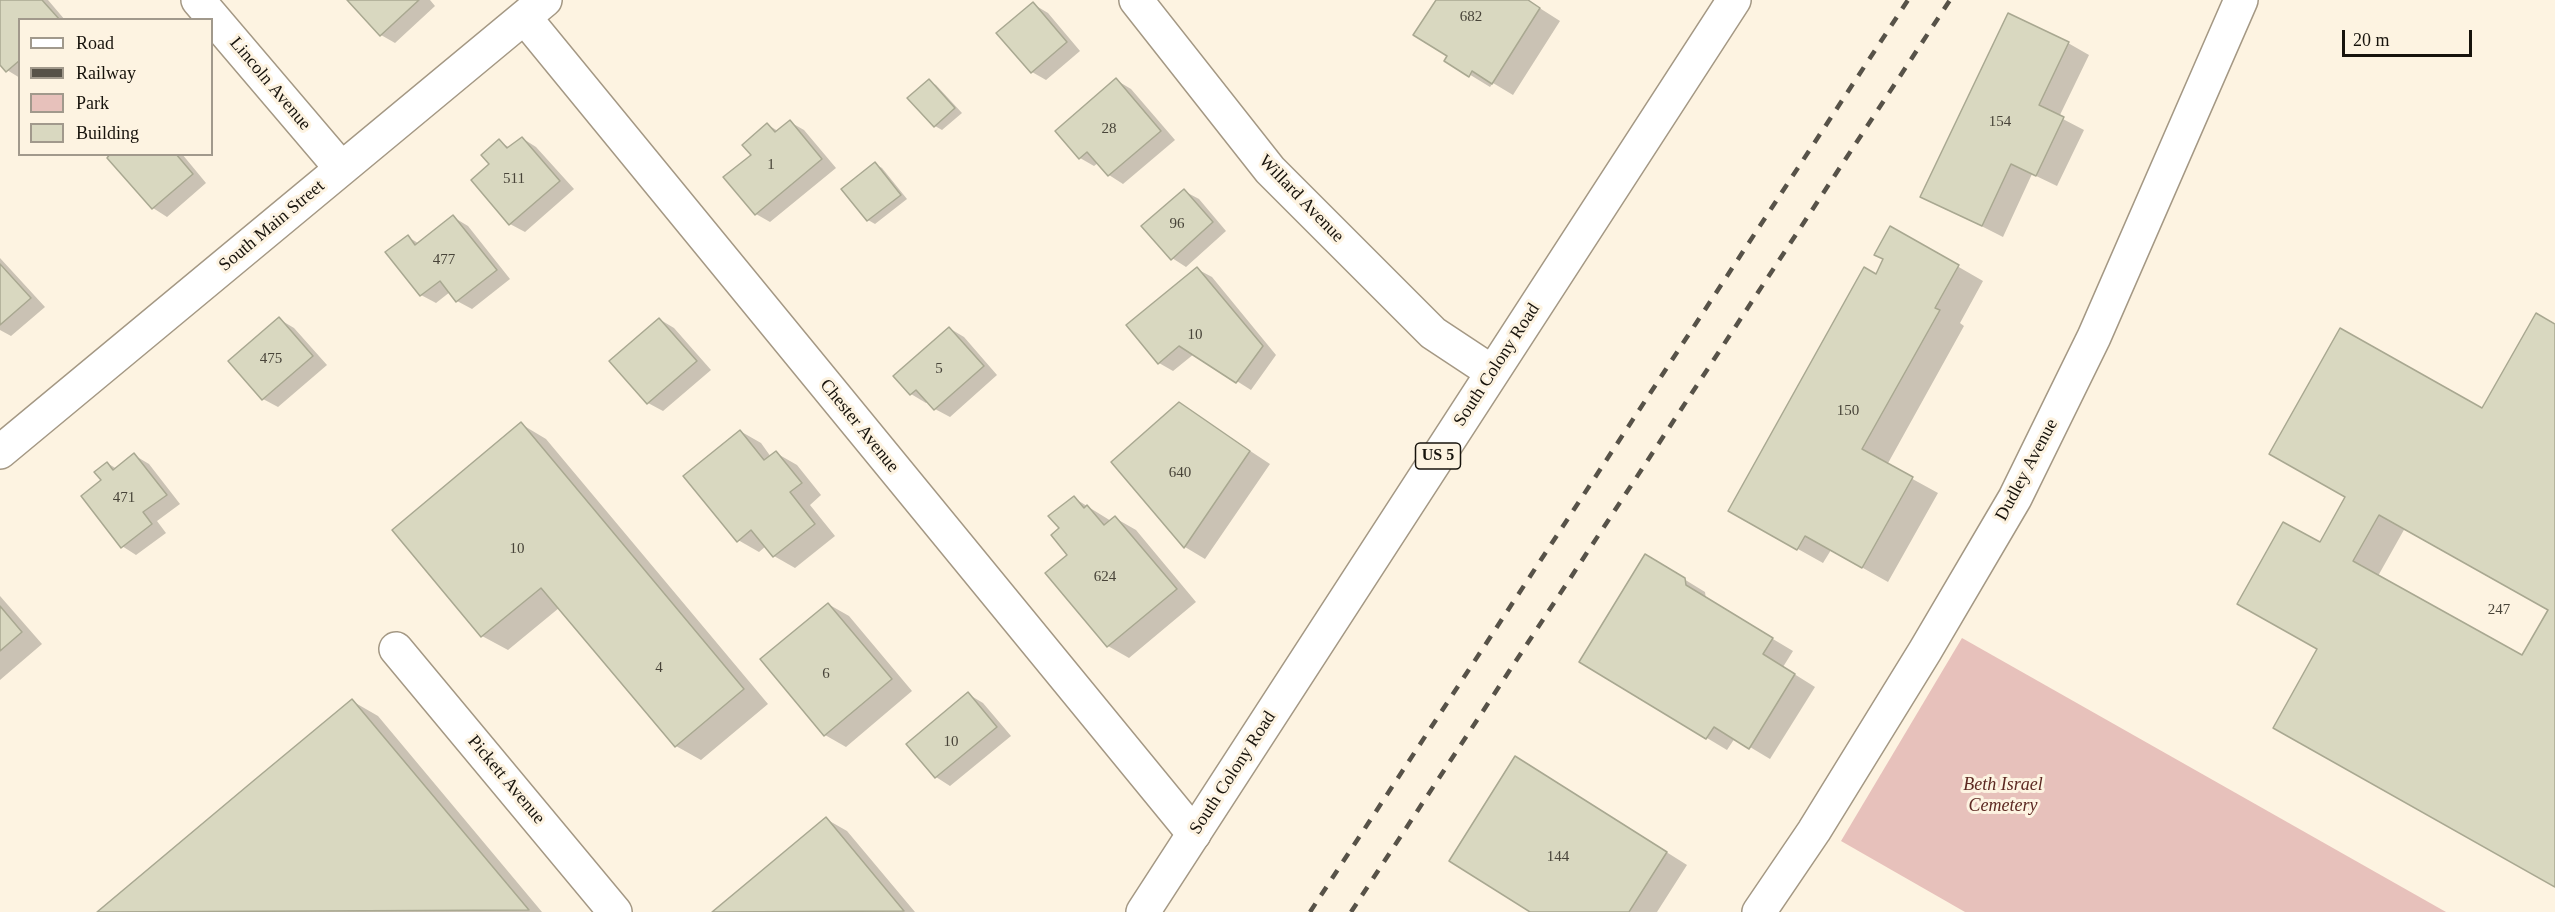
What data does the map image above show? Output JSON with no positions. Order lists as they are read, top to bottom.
{
  "streets": {
    "street": [
      "Lincoln Avenue",
      "Willard Avenue",
      "South Main Street",
      "South Colony Road",
      "Chester Avenue",
      "US 5",
      "Dudley Avenue",
      "Pickett Avenue"
    ]
  },
  "crossings": [
    ["Lincoln Avenue", "South Main Street"],
    ["Willard Avenue", "South Colony Road"],
    ["South Main Street", "Chester Avenue"],
    ["South Colony Road", "Chester Avenue"]
  ],
  "parks": ["Beth Israel Cemetery"],
  "house_numbers": [
    "682",
    "154",
    "28",
    "1",
    "511",
    "96",
    "477",
    "10",
    "475",
    "5",
    "150",
    "640",
    "471",
    "10",
    "624",
    "247",
    "4",
    "6",
    "10",
    "144"
  ],
  "legend": [
    "Road",
    "Railway",
    "Park",
    "Building"
  ],
  "scale_bar": "20 m"
}
